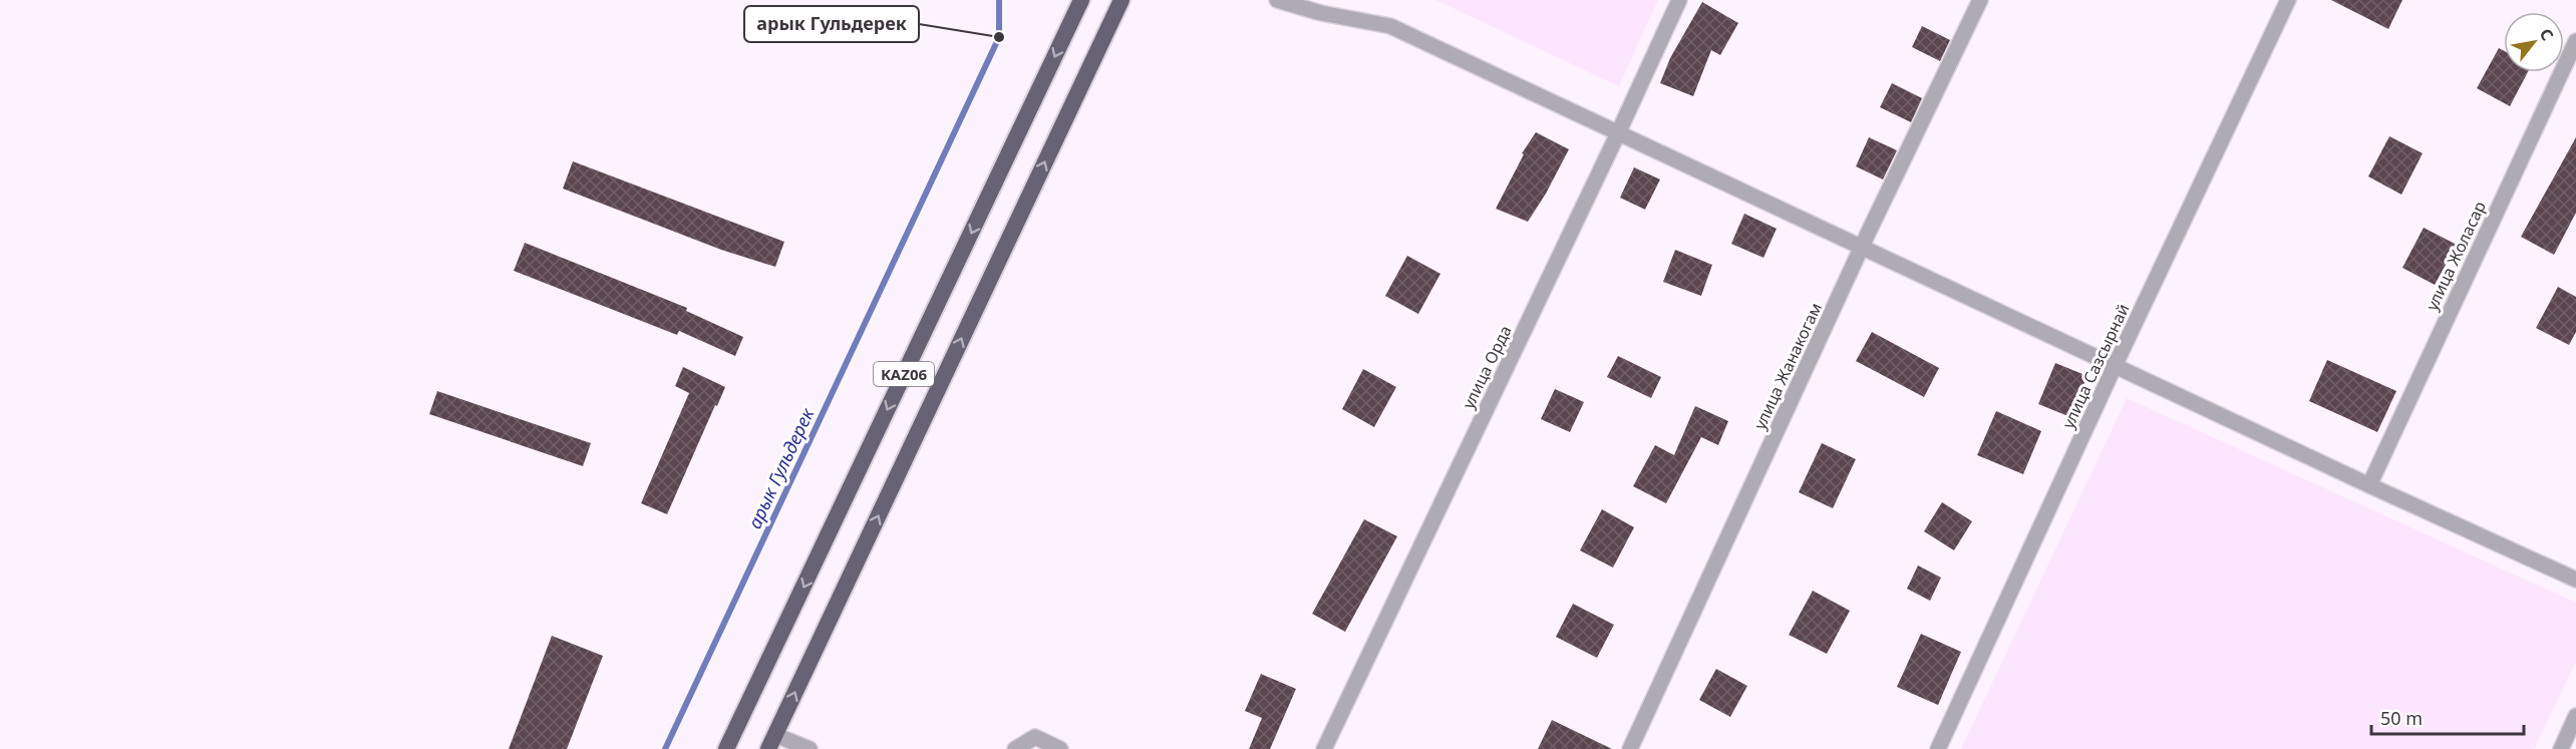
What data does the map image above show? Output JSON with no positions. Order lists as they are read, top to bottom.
{
  "streets": {
    "highway": ["KАZ06"],
    "street": [
      "улица Жоласар",
      "улица Жанакогам",
      "улица Сазсырнай",
      "улица Орда"
    ]
  },
  "water": ["арык Гульдерек"],
  "places": ["арык Гульдерек"],
  "scale_bar": "50 m",
  "north": "top right"
}
